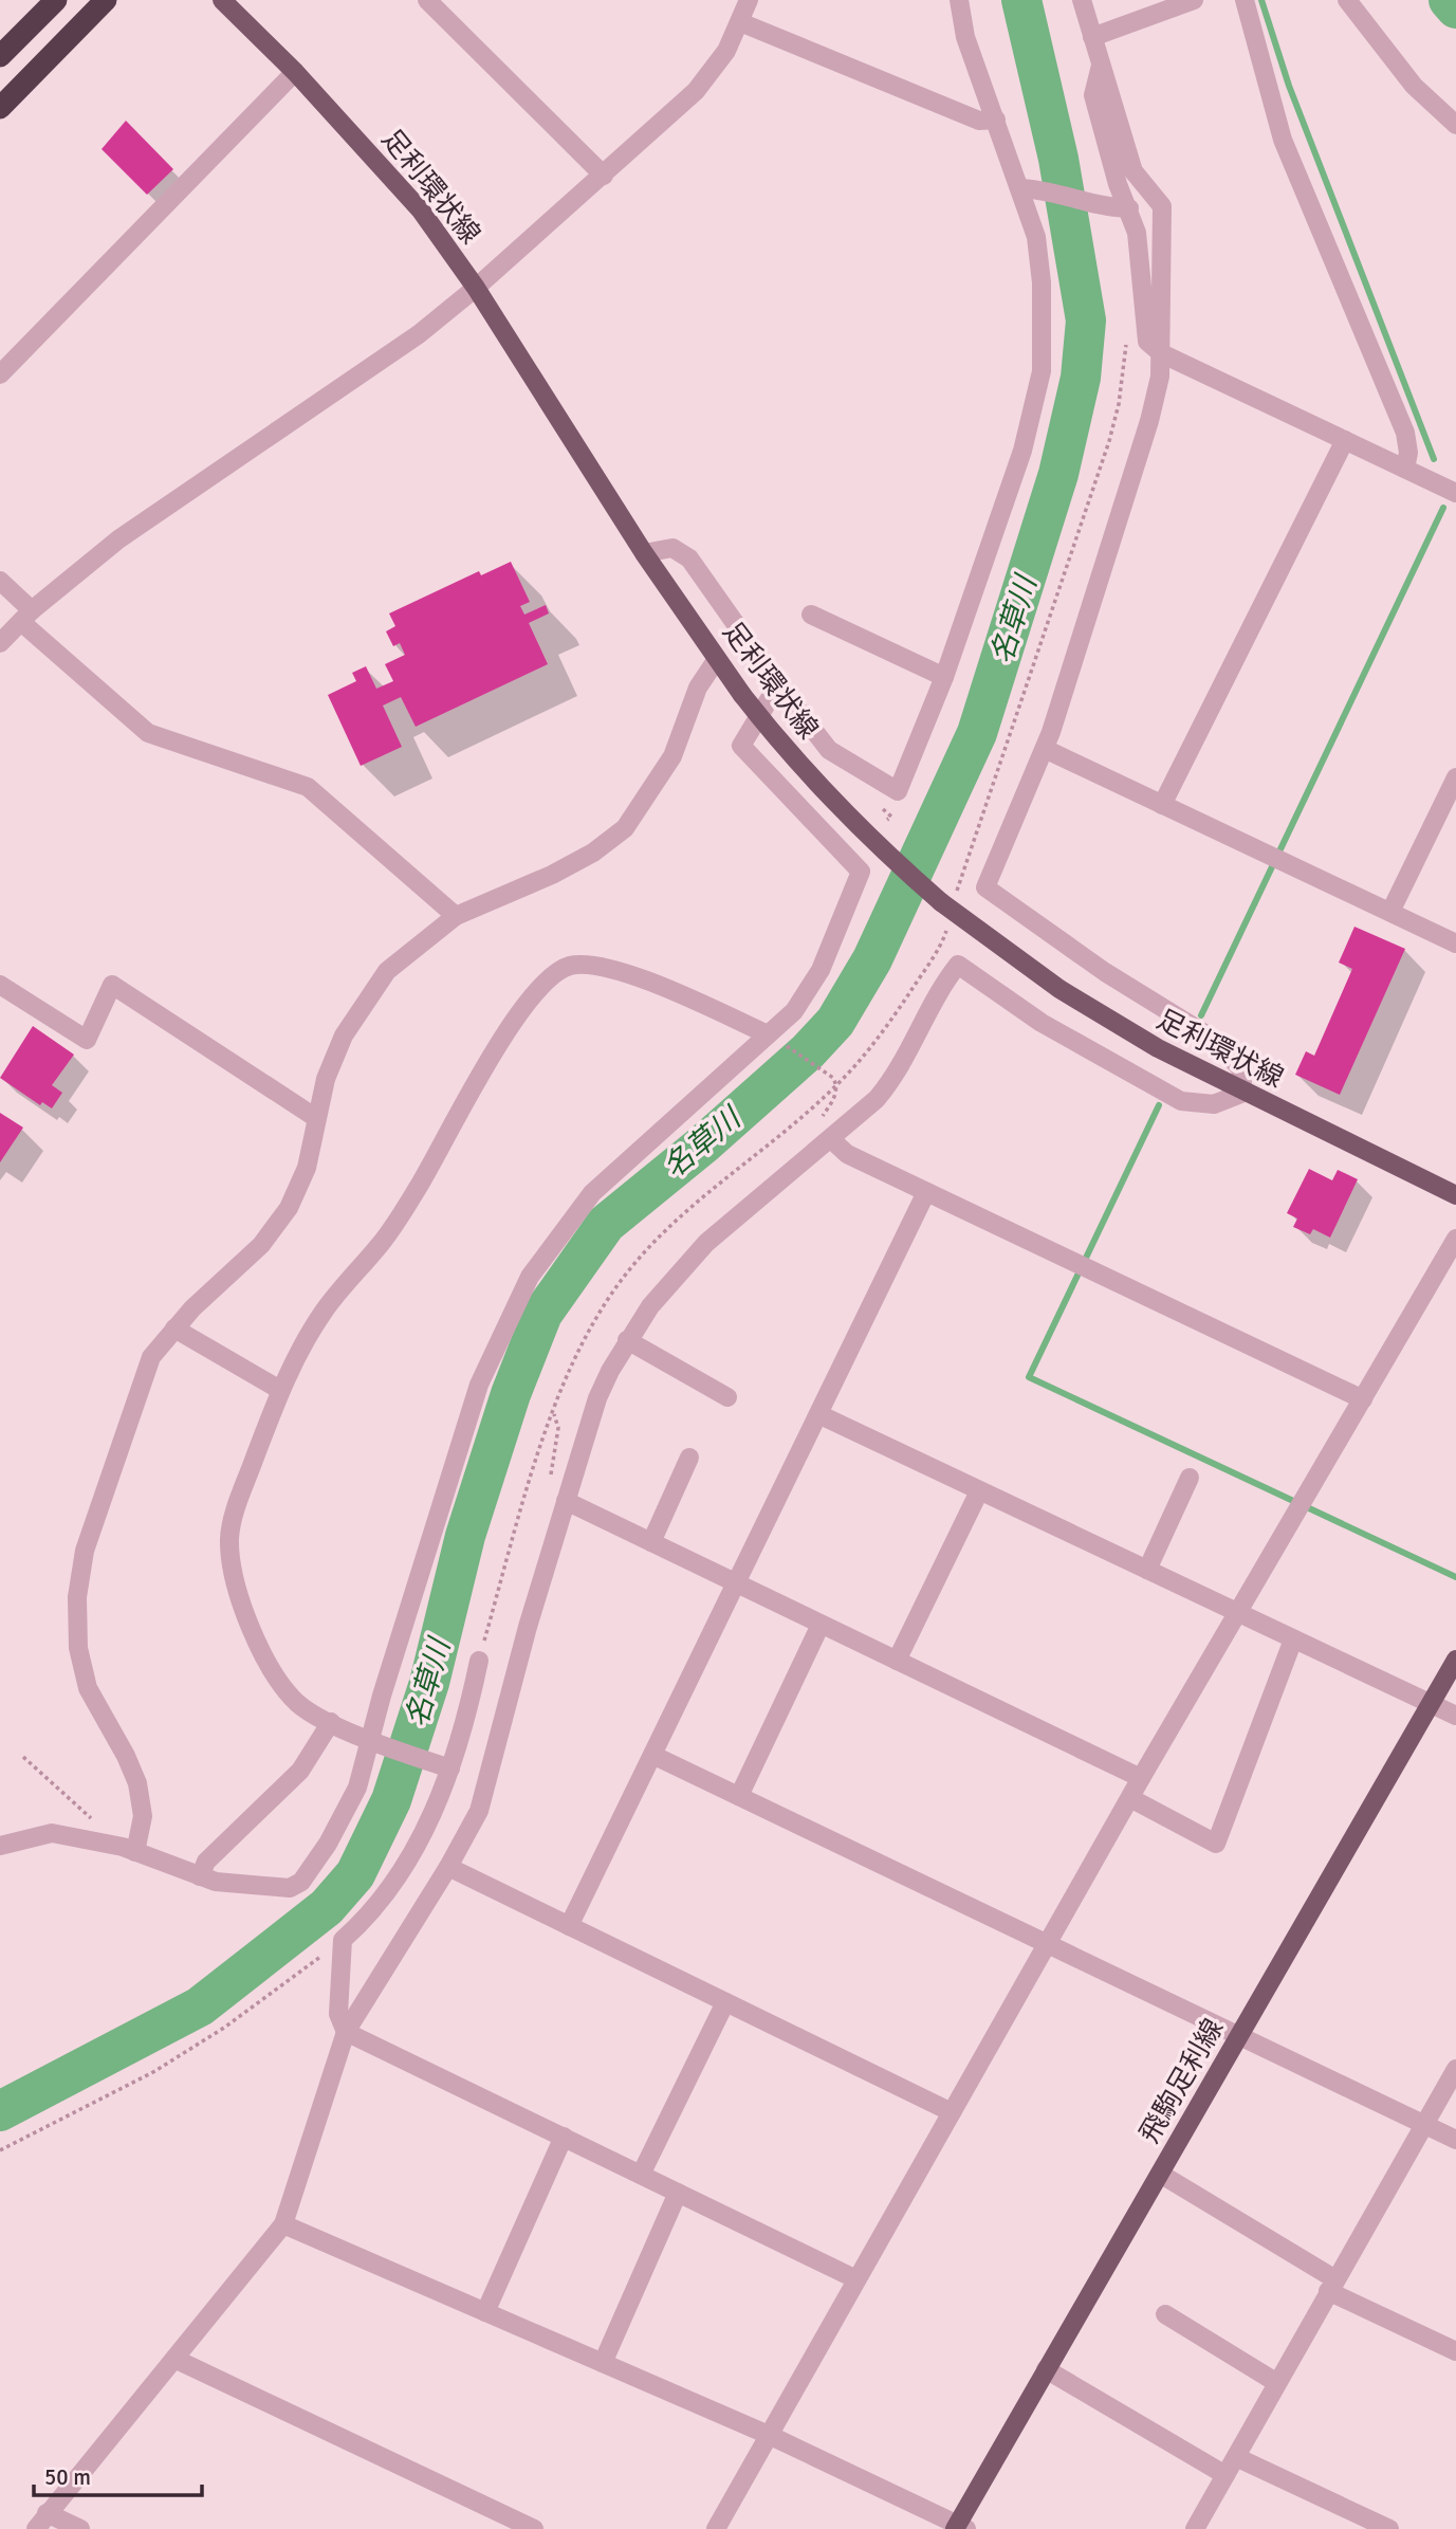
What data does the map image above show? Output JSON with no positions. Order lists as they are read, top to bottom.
{
  "streets": {
    "main road": ["足利環状線", "飛駒足利線"]
  },
  "water": ["名草川"],
  "scale_bar": "50 m"
}
